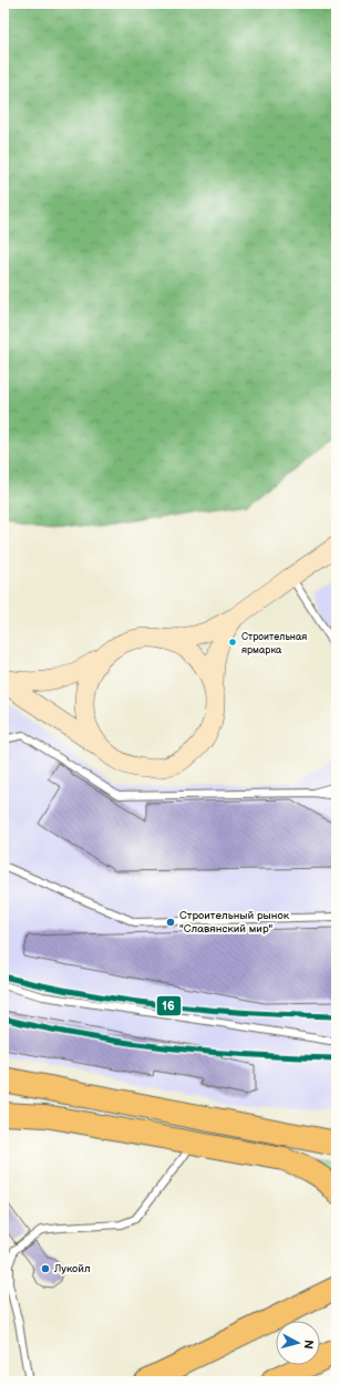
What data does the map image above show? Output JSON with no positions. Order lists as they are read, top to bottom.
{
  "places": ["Строительная ярмарка", "Строительный рынок \"Славянский мир\"", "Лукойл"],
  "lines": ["transit line 16"],
  "north": "right"
}
